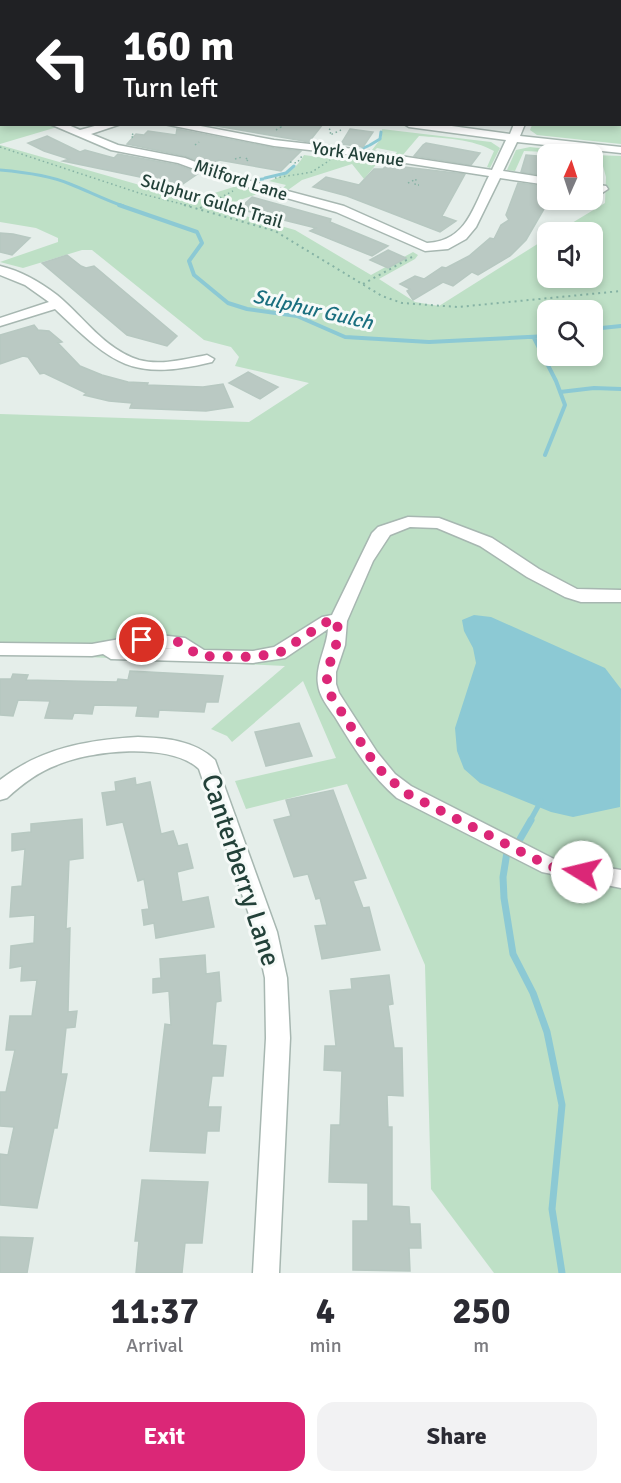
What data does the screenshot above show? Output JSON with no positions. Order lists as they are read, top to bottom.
{
  "streets": {
    "street": ["York Avenue", "Milford Lane", "Canterberry Lane"],
    "path": ["Sulphur Gulch Trail"]
  },
  "crossings": [
    ["York Avenue", "Milford Lane"]
  ],
  "water": ["Sulphur Gulch"],
  "north": "top",
  "page": {
    "turn": ["160 m", "Turn left"],
    "eta": [
      "11:37",
      "Arrival",
      "4",
      "min",
      "250",
      "m"
    ],
    "buttons": ["Exit", "Share"]
  }
}
